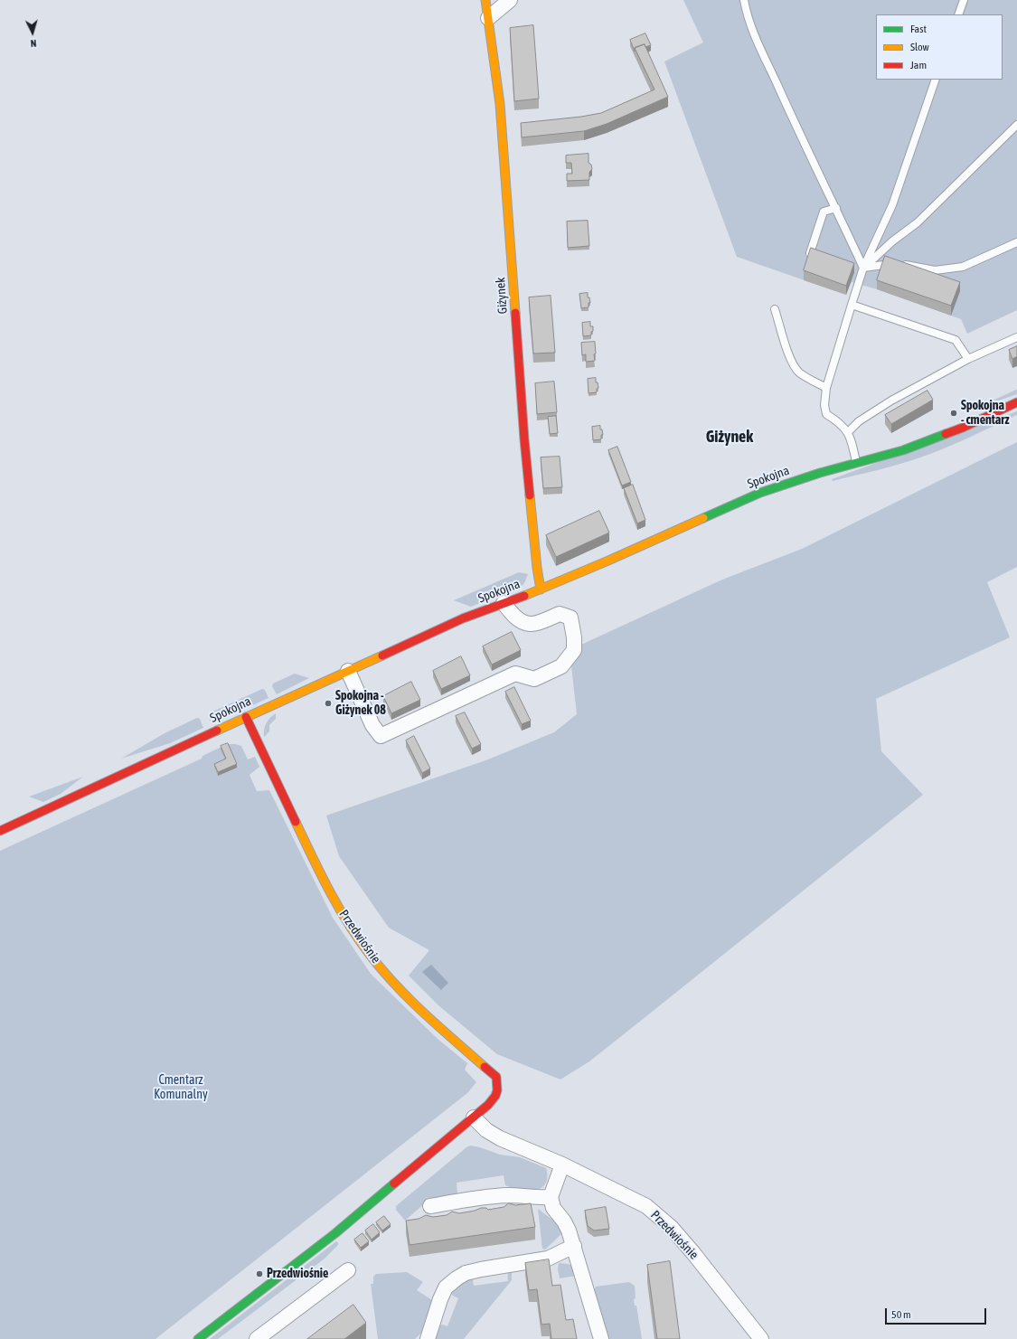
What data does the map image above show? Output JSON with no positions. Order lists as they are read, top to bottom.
{
  "streets": {
    "street": ["Giżynek", "Spokojna", "Przedwiośnie"]
  },
  "crossings": [
    ["Giżynek", "Spokojna"],
    ["Spokojna", "Przedwiośnie"]
  ],
  "districts": ["Giżynek"],
  "parks": ["Cmentarz Komunalny"],
  "places": ["Spokojna - cmentarz", "Spokojna - Giżynek 08", "Przedwiośnie"],
  "legend": ["Fast", "Slow", "Jam"],
  "scale_bar": "50 m",
  "north": "bottom"
}
